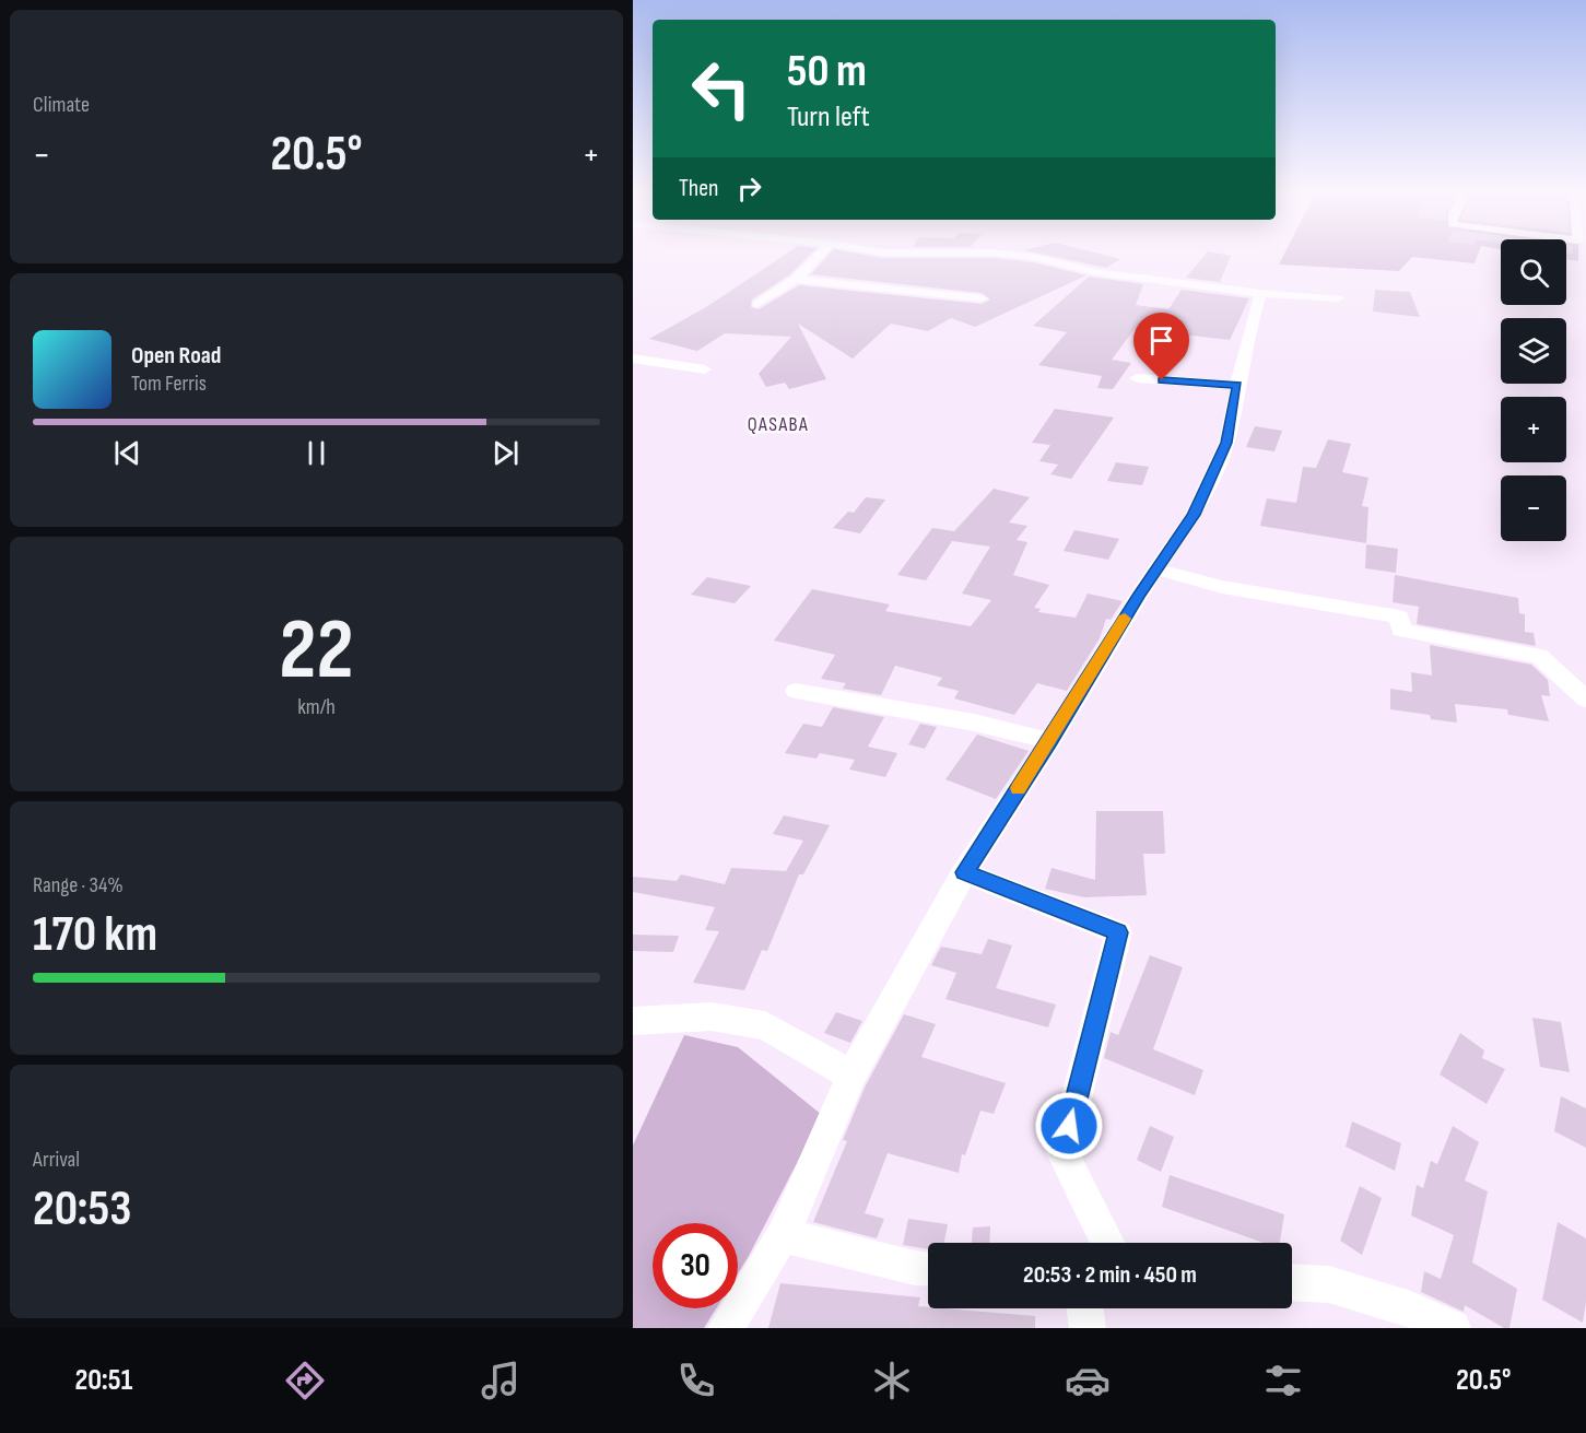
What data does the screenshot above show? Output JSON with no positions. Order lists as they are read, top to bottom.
{
  "districts": ["QASABA"],
  "page": {
    "tile": [
      "Climate",
      ["22", "km/h"],
      ["Range · 34%", "170 km"],
      ["Arrival", "20:53"]
    ],
    "turn": ["50 m", "Turn left"],
    "heat": ["−", "20.5°", "+"],
    "then": "Then",
    "map_buttons": ["+", "−"],
    "song": ["Open Road", "Tom Ferris"],
    "limit": "30",
    "trip": "20:53 · 2 min · 450 m",
    "tabs": ["20:51", "20.5°"]
  }
}
